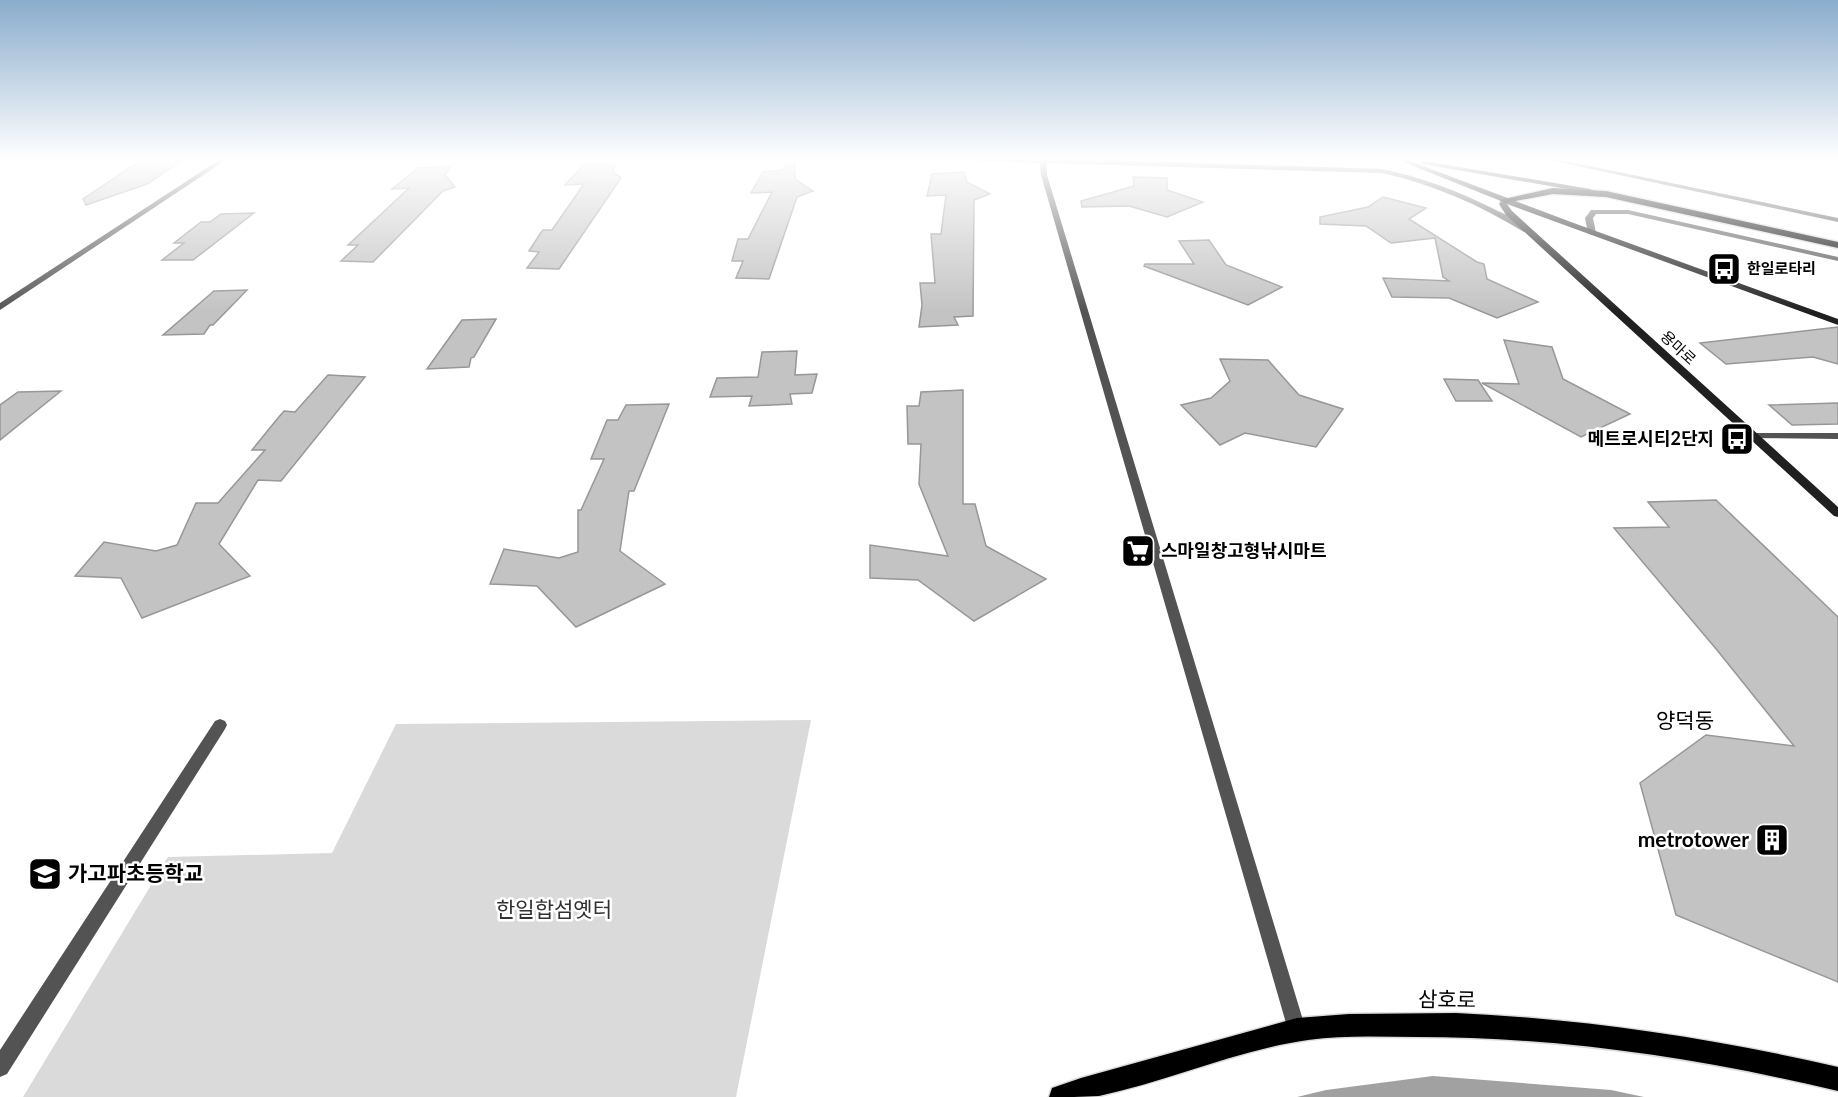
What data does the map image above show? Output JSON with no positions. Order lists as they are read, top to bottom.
{
  "streets": {
    "main road": ["용마로", "삼호로"]
  },
  "districts": ["양덕동"],
  "parks": ["한일합섬옛터"],
  "places": {
    "bus stop": ["한일로타리", "메트로시티2단지"],
    "supermarket": ["스마일창고형낚시마트"],
    "building": ["metrotower"],
    "school or university": ["가고파초등학교"]
  }
}
